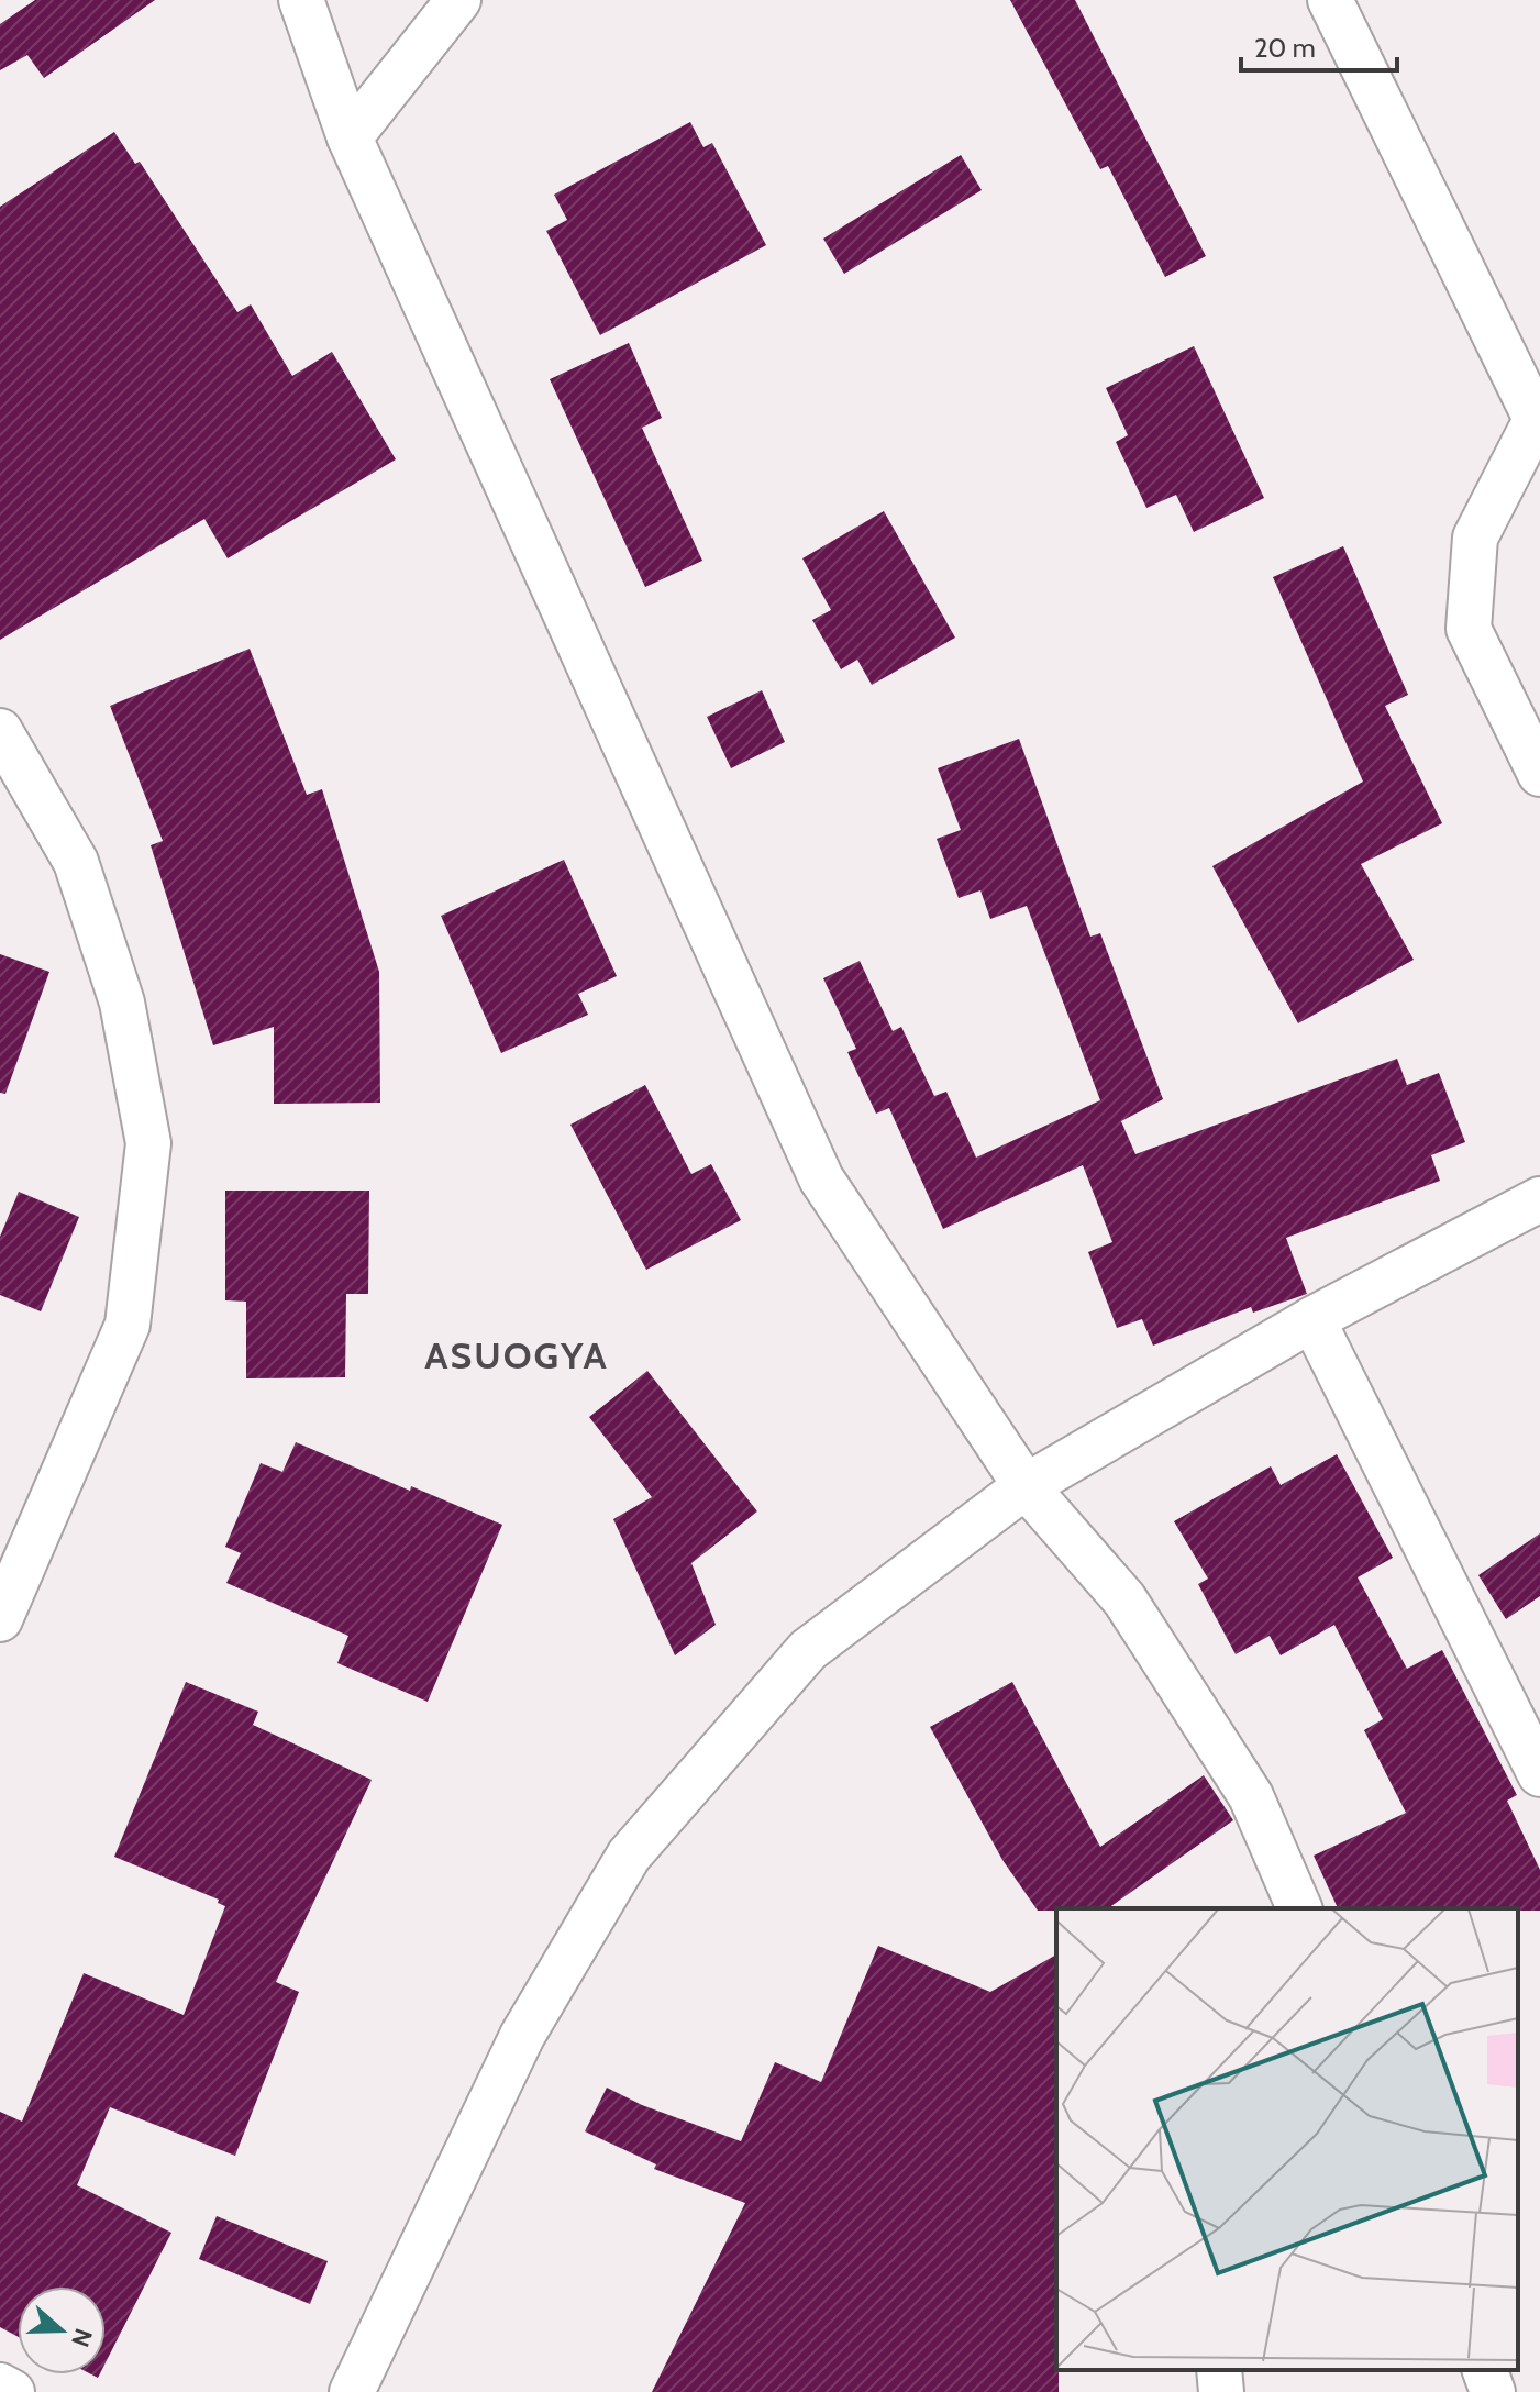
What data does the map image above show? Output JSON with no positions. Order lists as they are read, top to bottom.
{
  "districts": ["ASUOGYA"],
  "scale_bar": "20 m",
  "north": "right"
}
